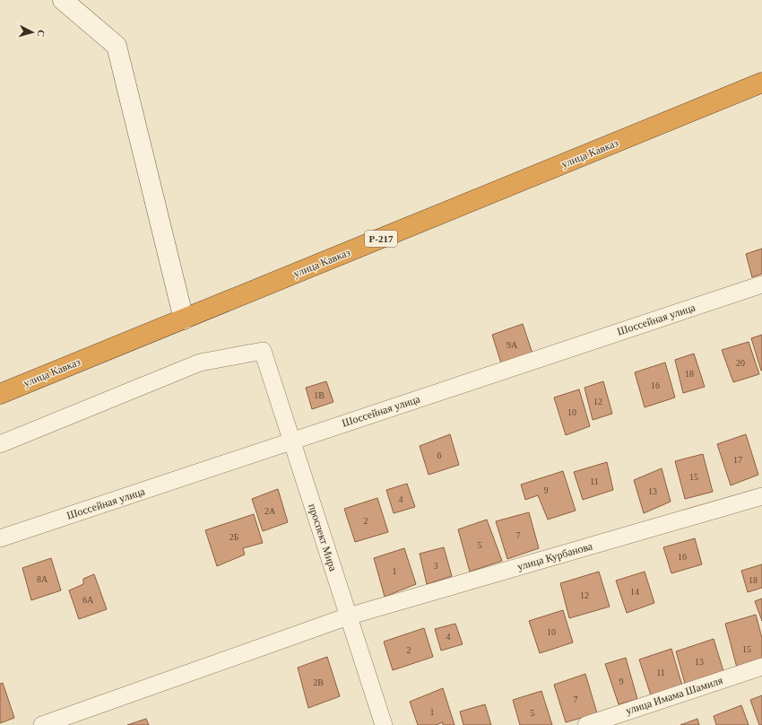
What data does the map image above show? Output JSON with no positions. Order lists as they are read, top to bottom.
{
  "streets": {
    "highway": ["улица Кавказ", "Р-217"],
    "street": [
      "Шоссейная улица",
      "проспект Мира",
      "улица Курбанова",
      "улица Имама Шамиля"
    ]
  },
  "crossings": [
    ["Шоссейная улица", "проспект Мира"],
    ["проспект Мира", "улица Курбанова"]
  ],
  "house_numbers": [
    "9А",
    "20",
    "18",
    "16",
    "1В",
    "12",
    "10",
    "6",
    "17",
    "15",
    "11",
    "9",
    "13",
    "4",
    "2А",
    "2",
    "7",
    "2Б",
    "5",
    "16",
    "3",
    "1",
    "8А",
    "18",
    "14",
    "12",
    "6А",
    "10",
    "4",
    "15",
    "2",
    "13",
    "11",
    "9",
    "2В",
    "7",
    "1",
    "5"
  ],
  "north": "right"
}
